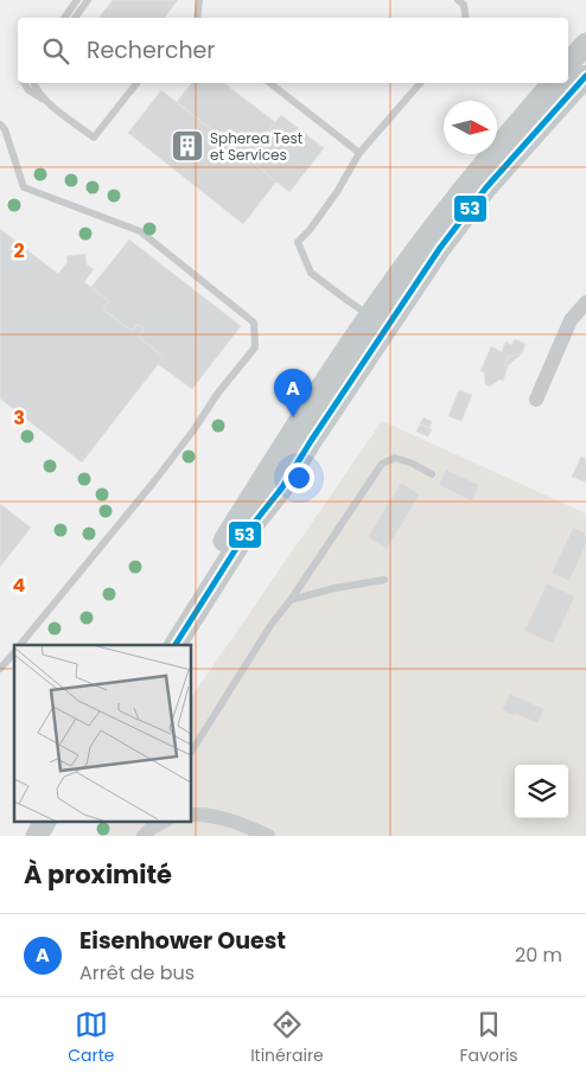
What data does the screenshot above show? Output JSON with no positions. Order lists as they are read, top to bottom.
{
  "places": {
    "building": ["Spherea Test et Services"]
  },
  "lines": ["transit line 53"],
  "north": "right",
  "page": {
    "search": "Rechercher",
    "pins": "A",
    "heading": "À proximité",
    "list": [
      {
        "mark": "A",
        "name": "Eisenhower Ouest",
        "note": "Arrêt de bus",
        "value": "20 m"
      }
    ],
    "nav": ["Carte", "Itinéraire", "Favoris"]
  },
  "grid": {
    "rows": ["2", "3", "4"]
  }
}
